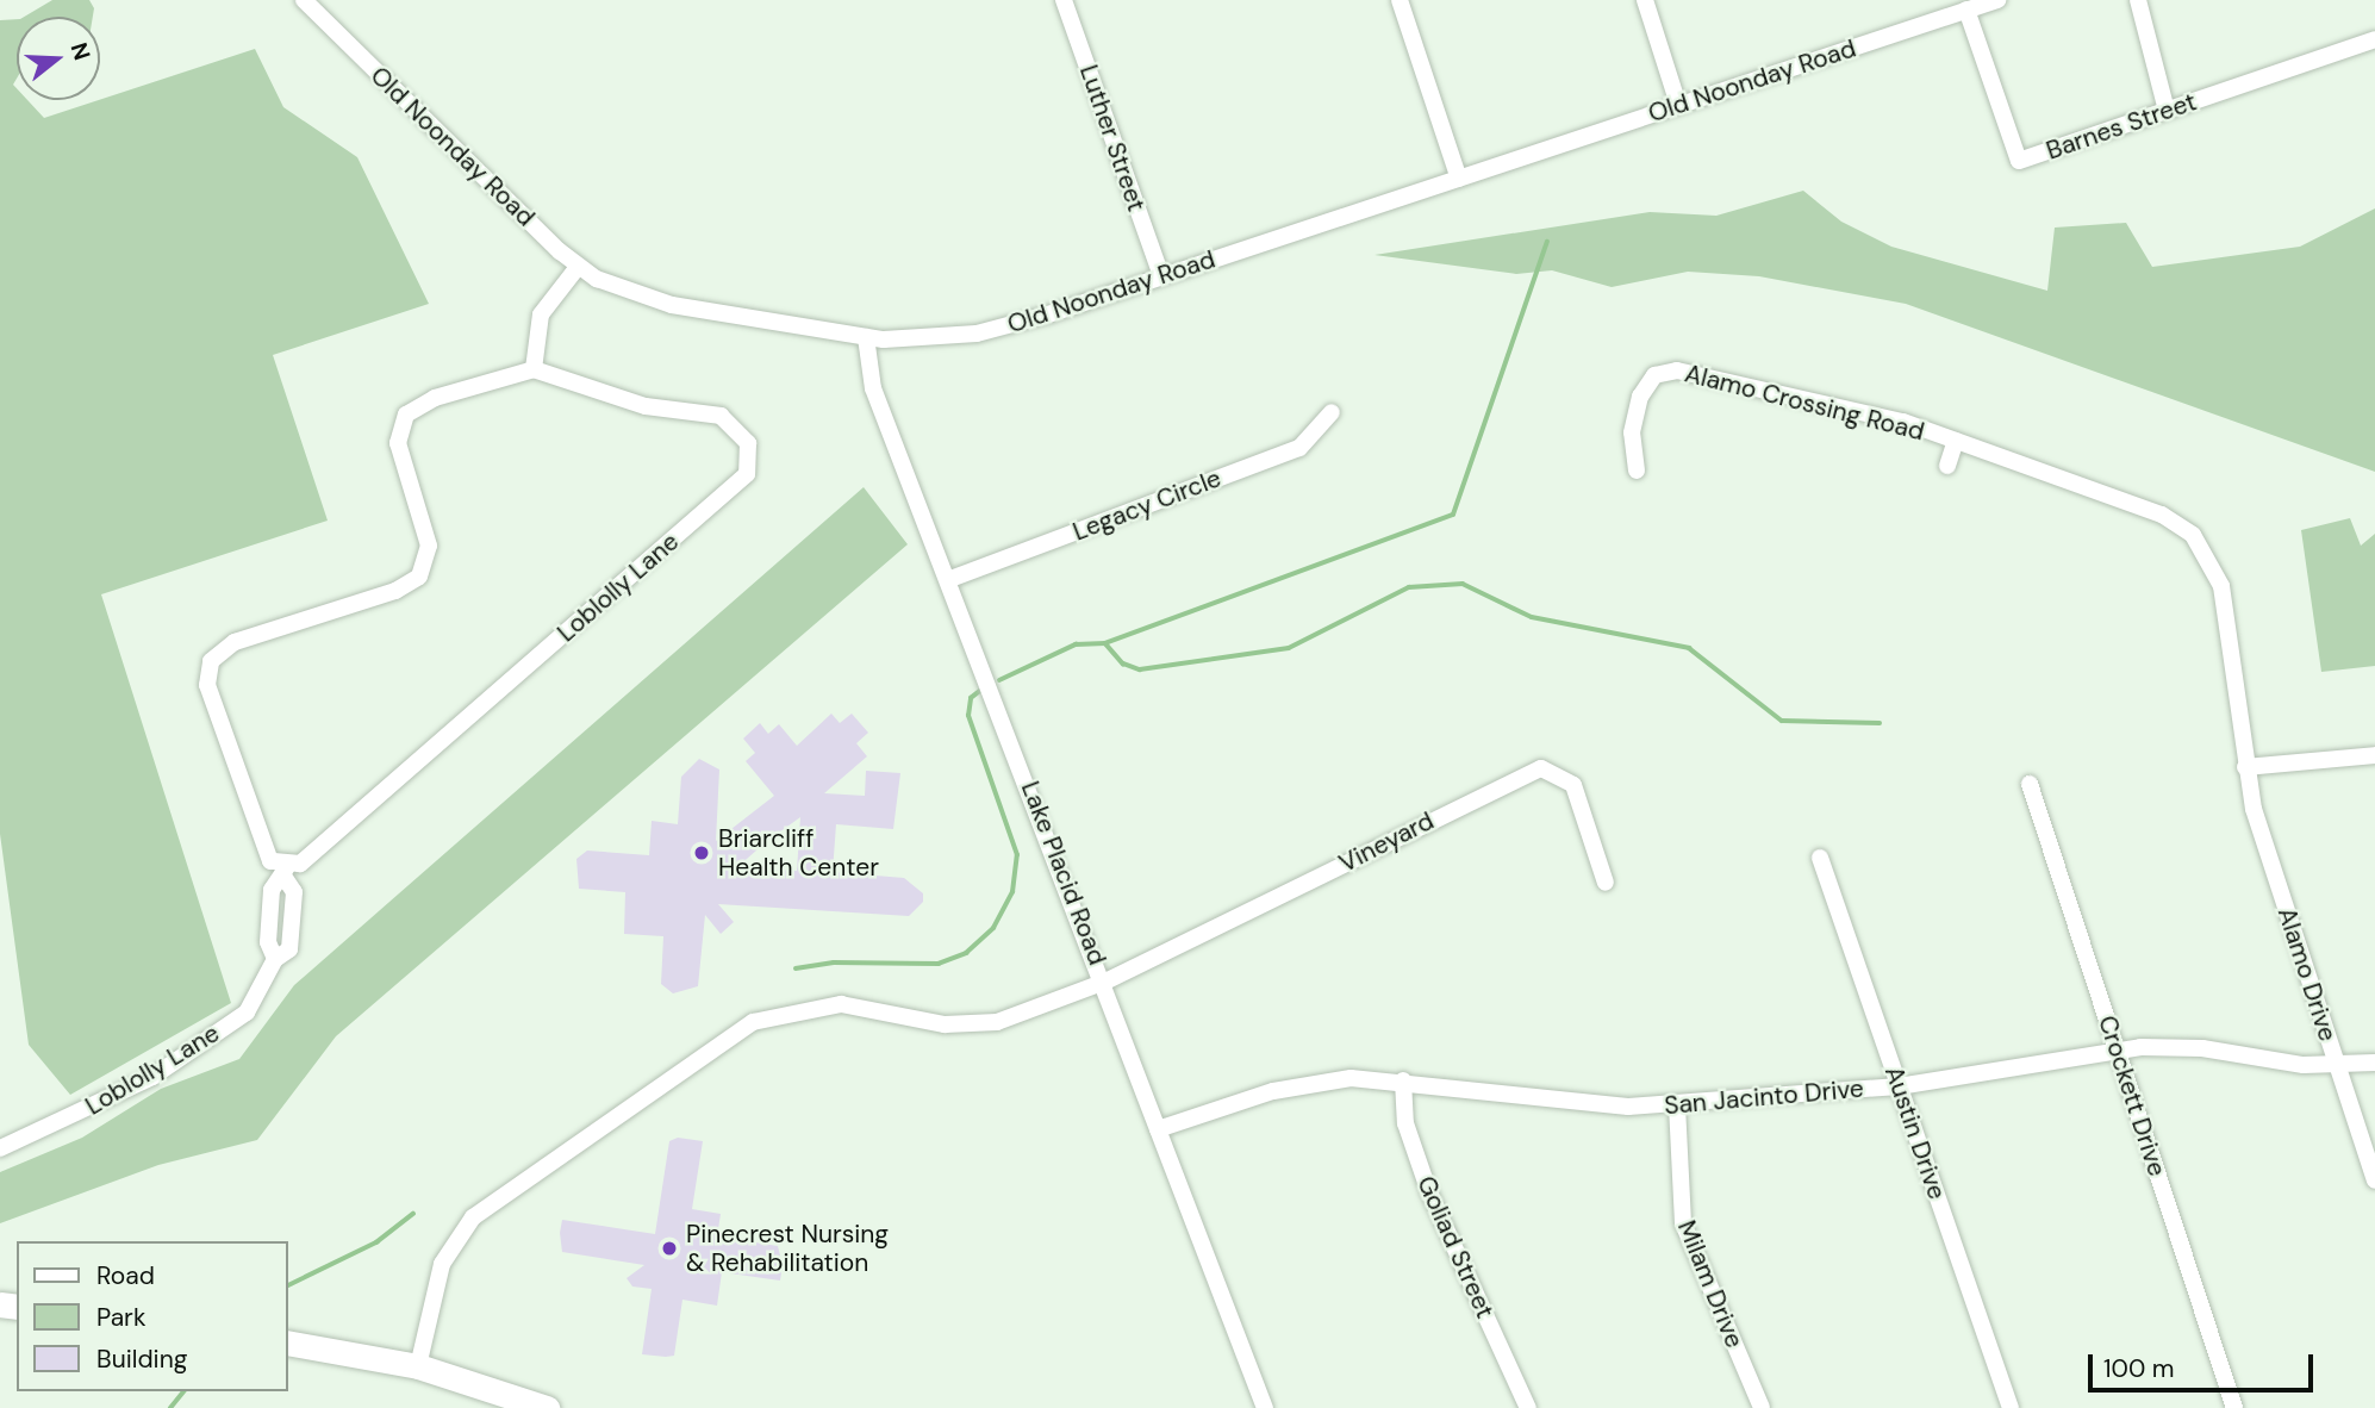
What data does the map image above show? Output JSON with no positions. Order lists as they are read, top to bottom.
{
  "streets": {
    "street": [
      "Old Noonday Road",
      "Barnes Street",
      "Luther Street",
      "Alamo Crossing Road",
      "Legacy Circle",
      "Loblolly Lane",
      "Vineyard",
      "Lake Placid Road",
      "Alamo Drive",
      "Crockett Drive",
      "San Jacinto Drive",
      "Austin Drive",
      "Goliad Street",
      "Milam Drive"
    ]
  },
  "crossings": [
    ["Old Noonday Road", "Barnes Street"],
    ["Old Noonday Road", "Luther Street"],
    ["Old Noonday Road", "Lake Placid Road"],
    ["Alamo Crossing Road", "Alamo Drive"],
    ["Legacy Circle", "Lake Placid Road"],
    ["Vineyard", "Lake Placid Road"],
    ["Lake Placid Road", "San Jacinto Drive"],
    ["Alamo Drive", "San Jacinto Drive"],
    ["Crockett Drive", "San Jacinto Drive"],
    ["San Jacinto Drive", "Austin Drive"],
    ["San Jacinto Drive", "Goliad Street"],
    ["San Jacinto Drive", "Milam Drive"]
  ],
  "places": ["Briarcliff Health Center", "Pinecrest Nursing & Rehabilitation"],
  "legend": ["Road", "Park", "Building"],
  "scale_bar": "100 m",
  "north": "right"
}
